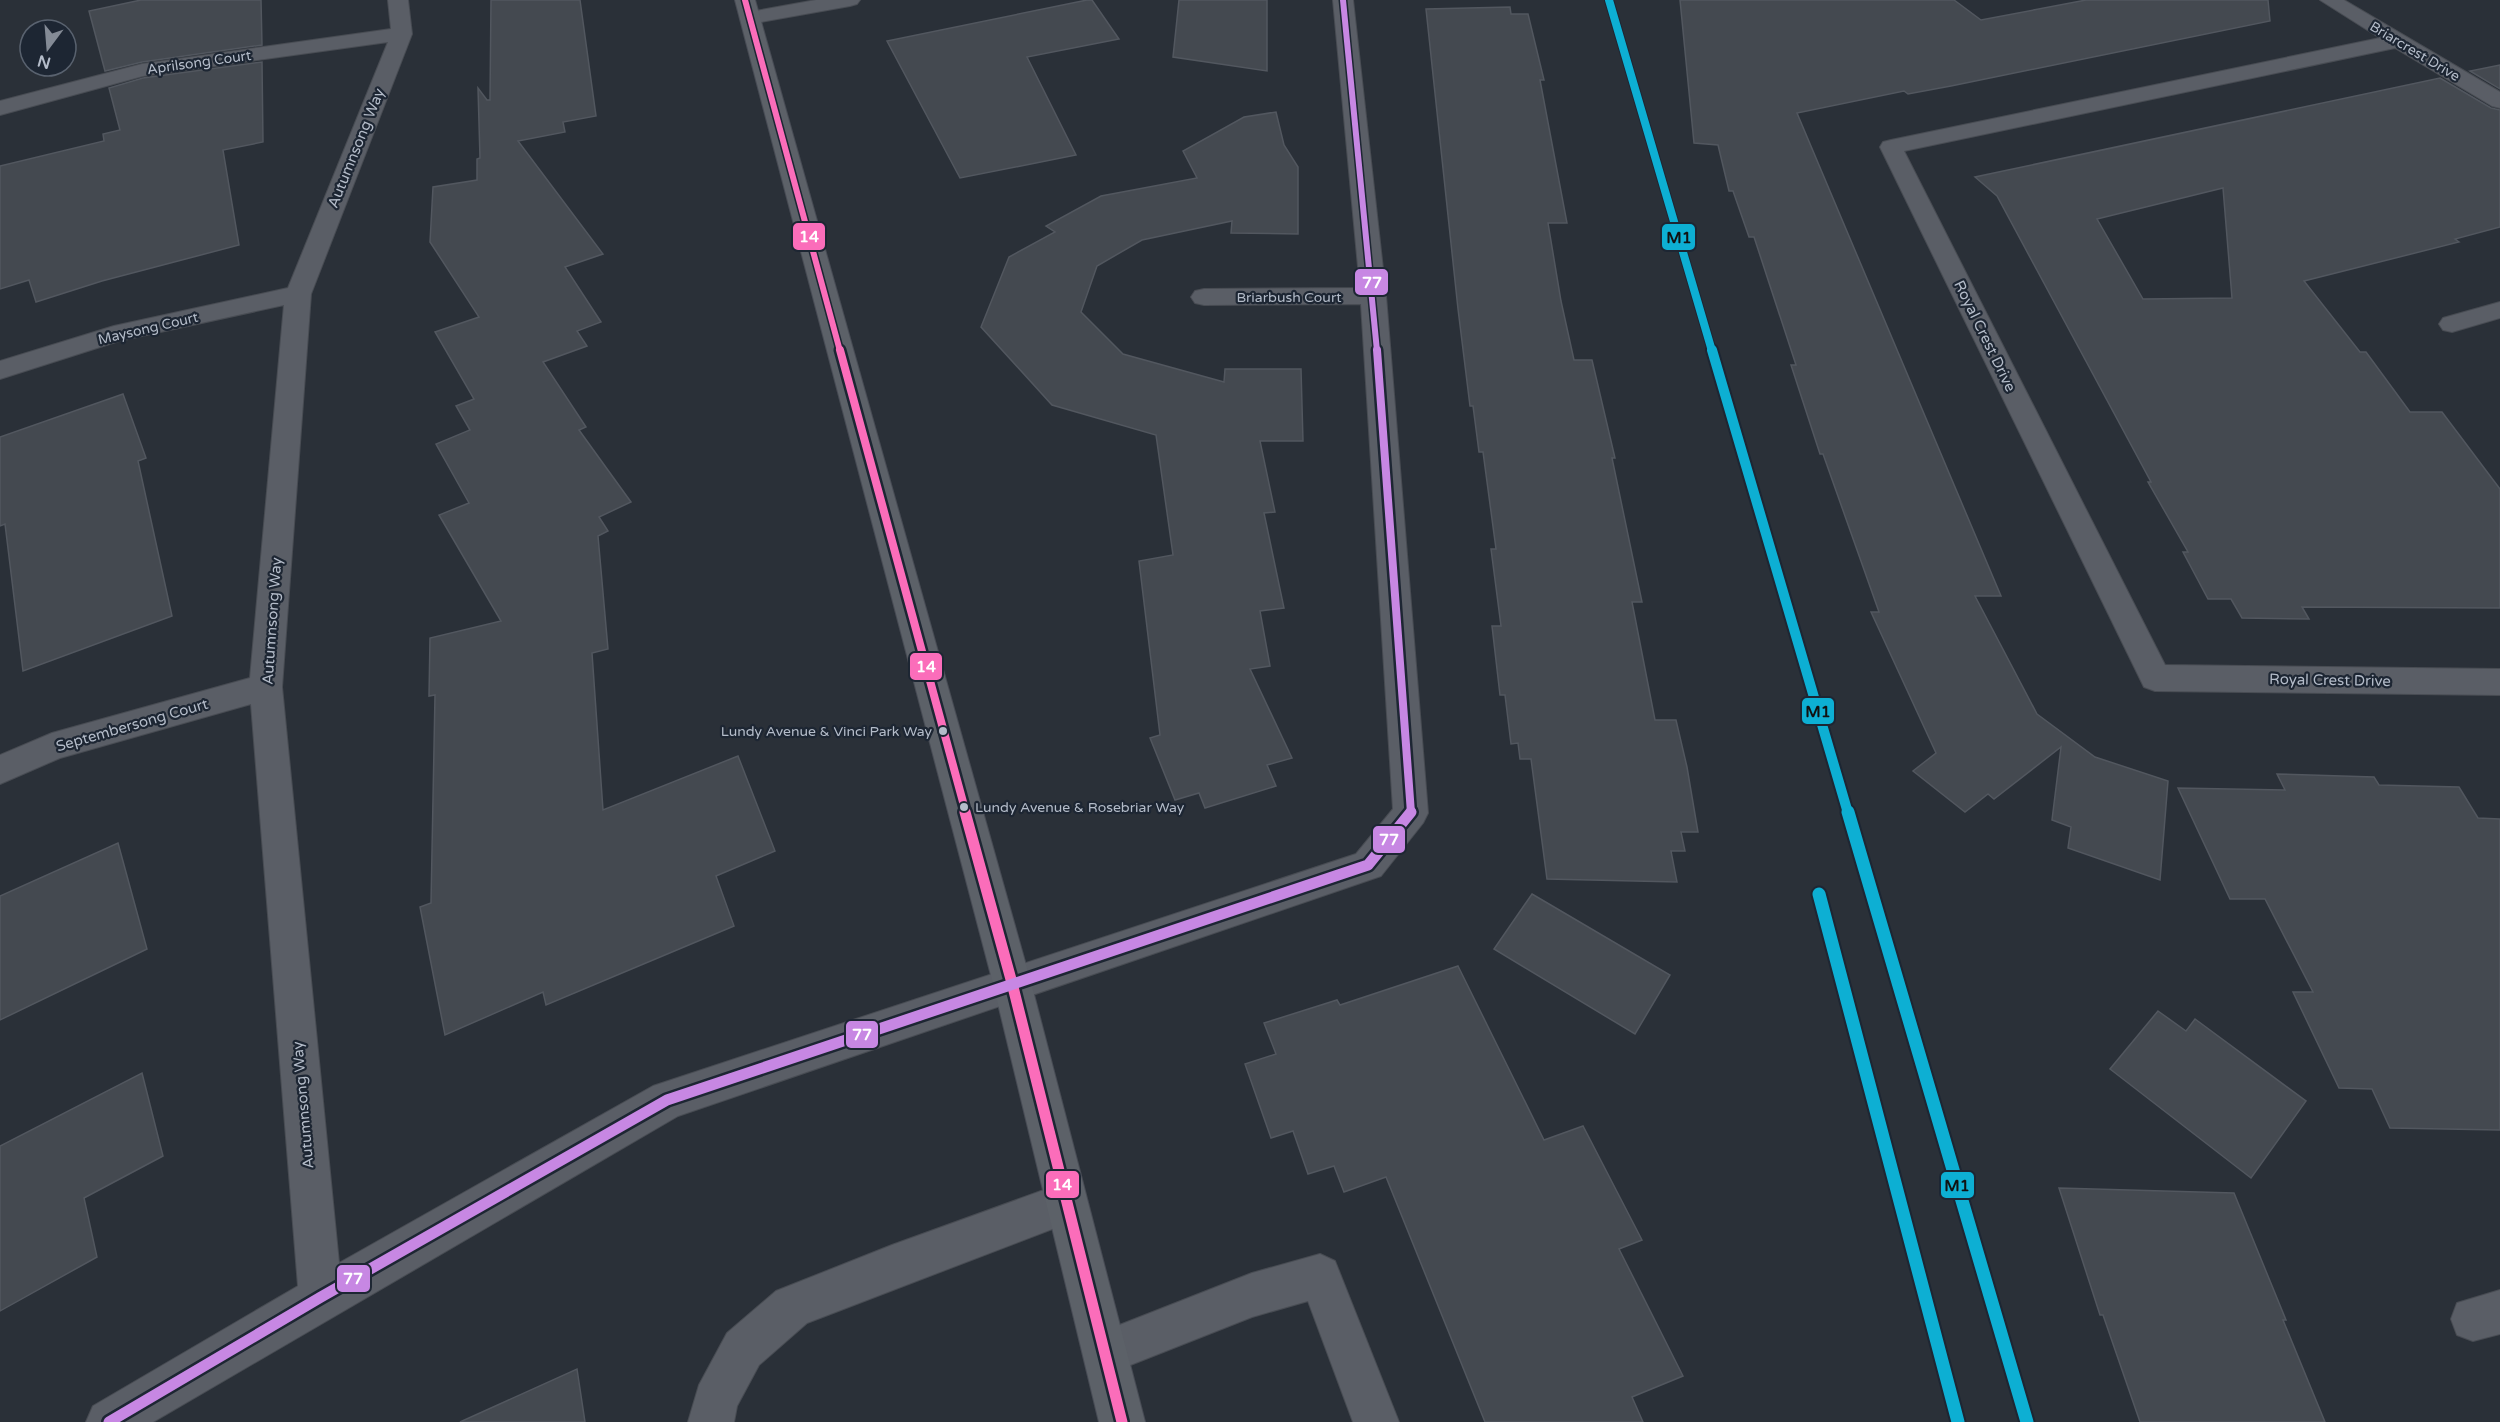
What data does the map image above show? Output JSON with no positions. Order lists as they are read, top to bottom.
{
  "streets": {
    "street": [
      "Briarcrest Drive",
      "Aprilsong Court",
      "Autumnsong Way",
      "Briarbush Court",
      "Maysong Court",
      "Royal Crest Drive",
      "Septembersong Court"
    ]
  },
  "crossings": [
    ["Briarcrest Drive", "Royal Crest Drive"],
    ["Aprilsong Court", "Autumnsong Way"],
    ["Autumnsong Way", "Maysong Court"],
    ["Autumnsong Way", "Septembersong Court"]
  ],
  "places": ["Lundy Avenue & Vinci Park Way", "Lundy Avenue & Rosebriar Way"],
  "lines": ["transit line M1", "transit line 14", "transit line 77"],
  "north": "bottom"
}
